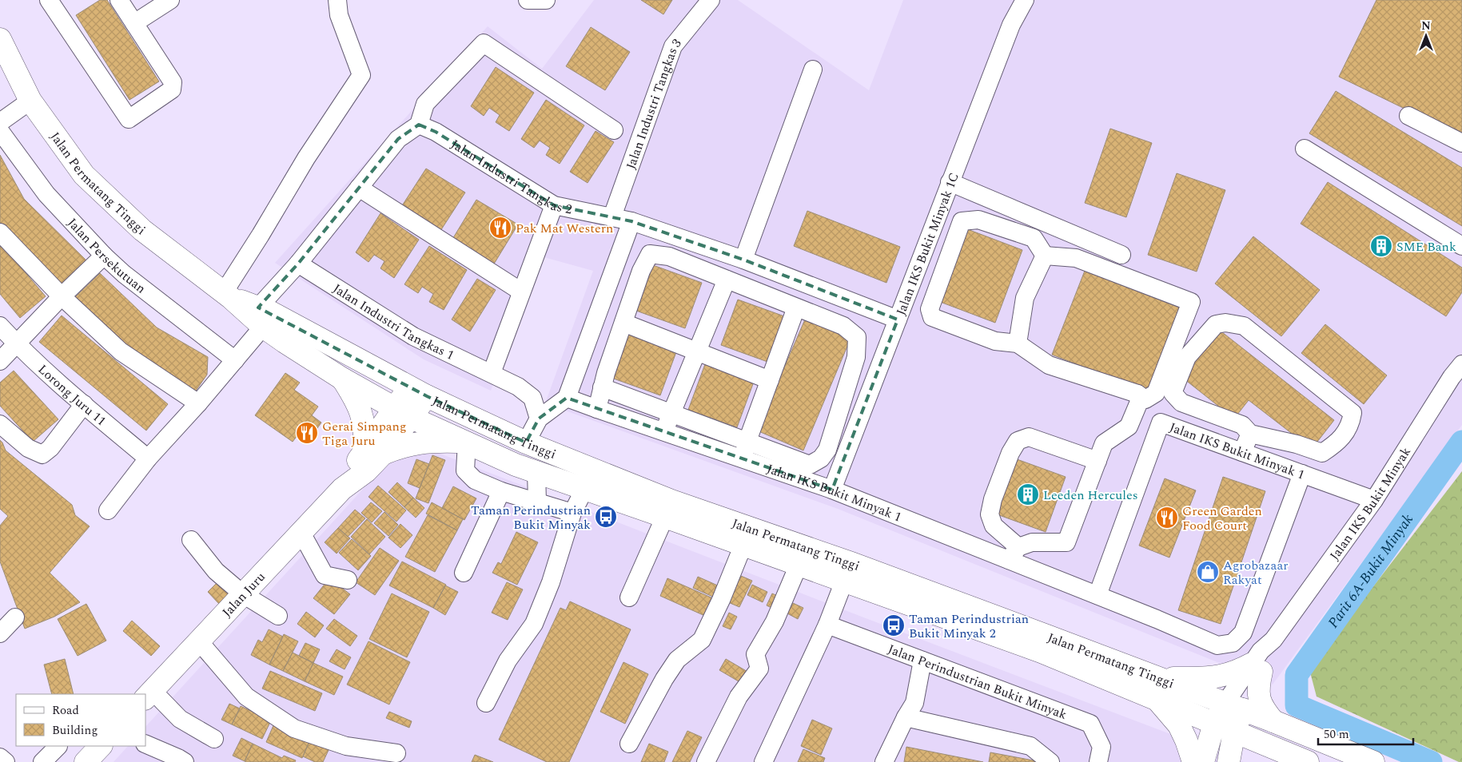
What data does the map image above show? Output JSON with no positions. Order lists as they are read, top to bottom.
{
  "streets": {
    "main road": ["Jalan Permatang Tinggi", "Jalan Juru"],
    "street": [
      "Jalan Industri Tangkas 3",
      "Jalan Industri Tangkas 2",
      "Jalan IKS Bukit Minyak 1C",
      "Jalan Persekutuan",
      "Jalan Industri Tangkas 1",
      "Lorong Juru 11",
      "Jalan IKS Bukit Minyak 1",
      "Jalan IKS Bukit Minyak",
      "Jalan Perindustrian Bukit Minyak"
    ]
  },
  "crossings": [
    ["Jalan Industri Tangkas 3", "Jalan Industri Tangkas 2"],
    ["Jalan Industri Tangkas 2", "Jalan IKS Bukit Minyak 1C"],
    ["Jalan Permatang Tinggi", "Jalan IKS Bukit Minyak"],
    ["Jalan Permatang Tinggi", "Jalan Juru"],
    ["Jalan IKS Bukit Minyak 1C", "Jalan IKS Bukit Minyak 1"],
    ["Jalan IKS Bukit Minyak 1", "Jalan IKS Bukit Minyak"]
  ],
  "water": ["Parit 6A-Bukit Minyak"],
  "places": {
    "restaurant": ["Pak Mat Western", "Gerai Simpang Tiga Juru", "Green Garden Food Court"],
    "building": ["SME Bank", "Leeden Hercules"],
    "bus stop": ["Taman Perindustrian Bukit Minyak", "Taman Perindustrian Bukit Minyak 2"],
    "shop": ["Agrobazaar Rakyat"]
  },
  "legend": ["Road", "Building"],
  "scale_bar": "50 m",
  "north": "top"
}
